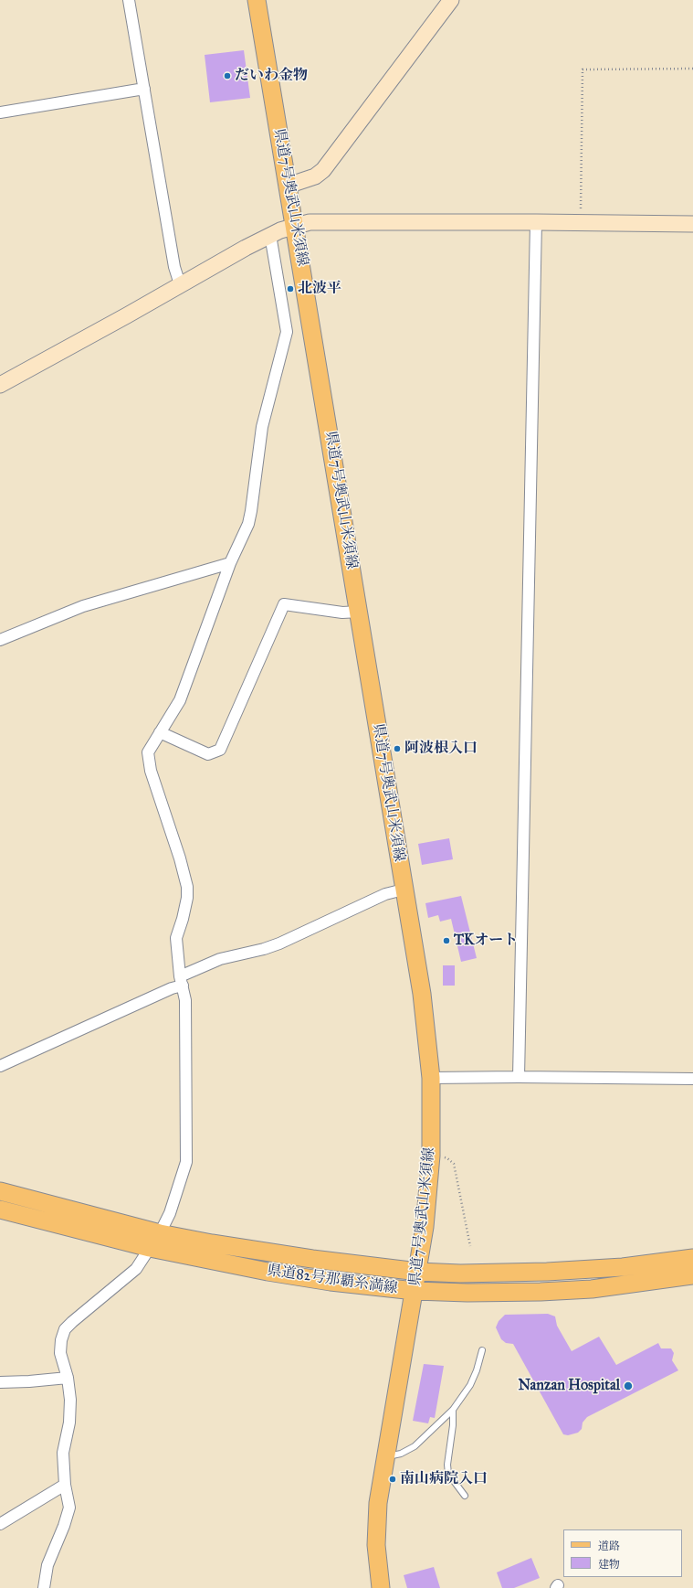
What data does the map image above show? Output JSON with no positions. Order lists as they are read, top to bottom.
{
  "streets": {
    "main road": ["県道7号奥武山米須線", "県道82号那覇糸満線"]
  },
  "crossings": [
    ["県道7号奥武山米須線", "県道82号那覇糸満線"]
  ],
  "places": [
    "だいわ金物",
    "北波平",
    "阿波根入口",
    "TKオート",
    "Nanzan Hospital",
    "南山病院入口"
  ],
  "legend": ["道路", "建物"]
}
